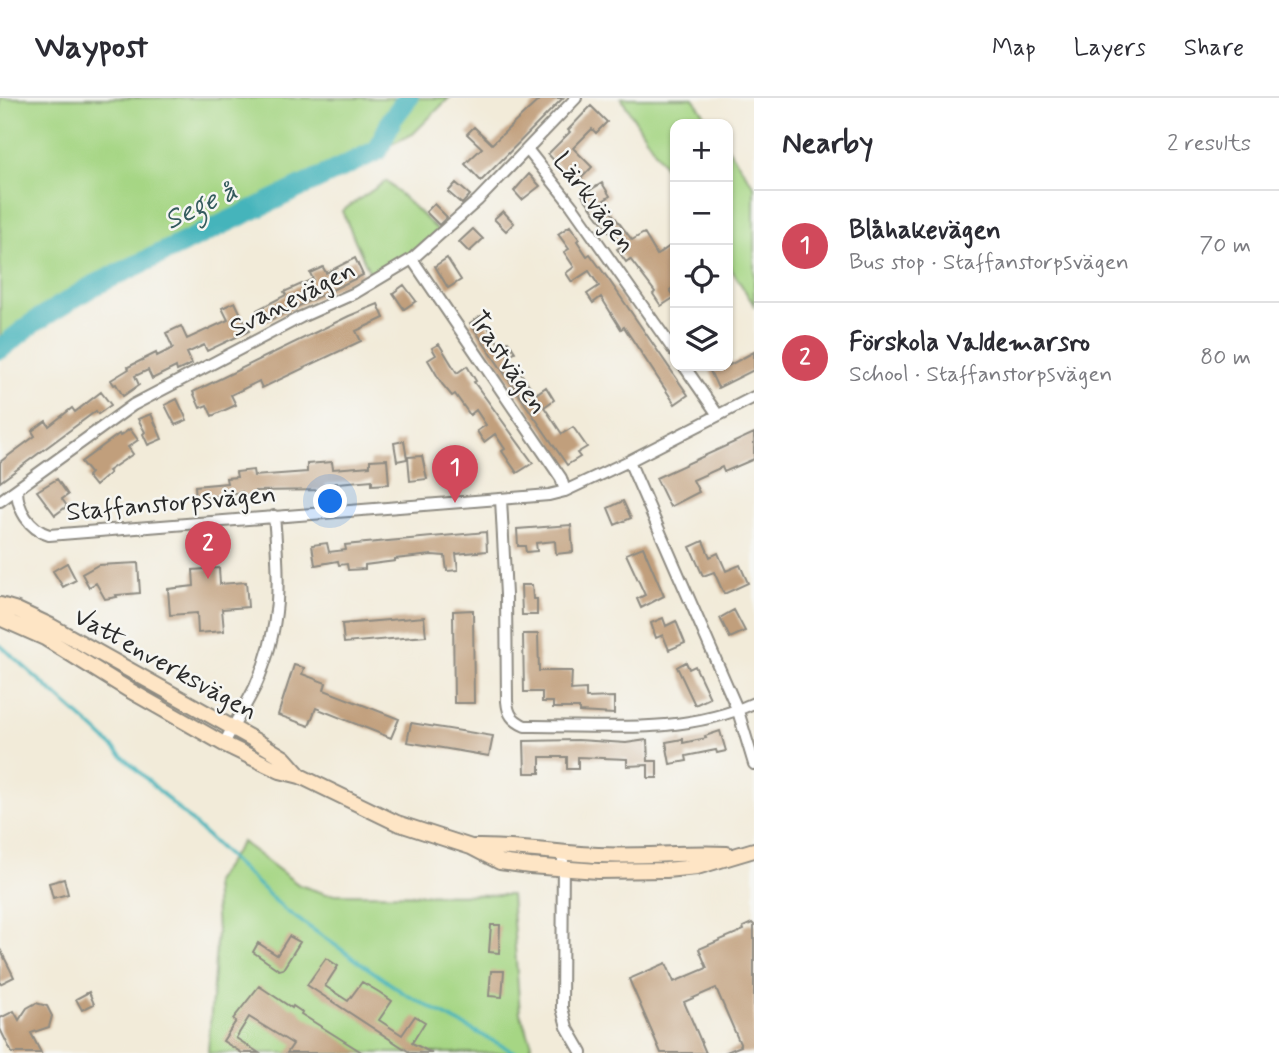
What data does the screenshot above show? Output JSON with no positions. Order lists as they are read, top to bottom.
{
  "streets": {
    "street": [
      "Lärkvägen",
      "Svanevägen",
      "Trastvägen",
      "Staffanstorpsvägen",
      "Vattenverksvägen"
    ]
  },
  "crossings": [
    ["Lärkvägen", "Svanevägen"],
    ["Svanevägen", "Trastvägen"],
    ["Svanevägen", "Staffanstorpsvägen"],
    ["Trastvägen", "Staffanstorpsvägen"]
  ],
  "water": ["Sege å"],
  "page": {
    "header": "Waypost",
    "nav": ["Map", "Layers", "Share"],
    "heading": ["Nearby", "2 results"],
    "map_buttons": ["+", "−"],
    "list": [
      {
        "mark": "1",
        "name": "Blåhakevägen",
        "note": "Bus stop · Staffanstorpsvägen",
        "value": "70 m"
      },
      {
        "mark": "2",
        "name": "Förskola Valdemarsro",
        "note": "School · Staffanstorpsvägen",
        "value": "80 m"
      }
    ],
    "pins": ["1", "2"]
  }
}
